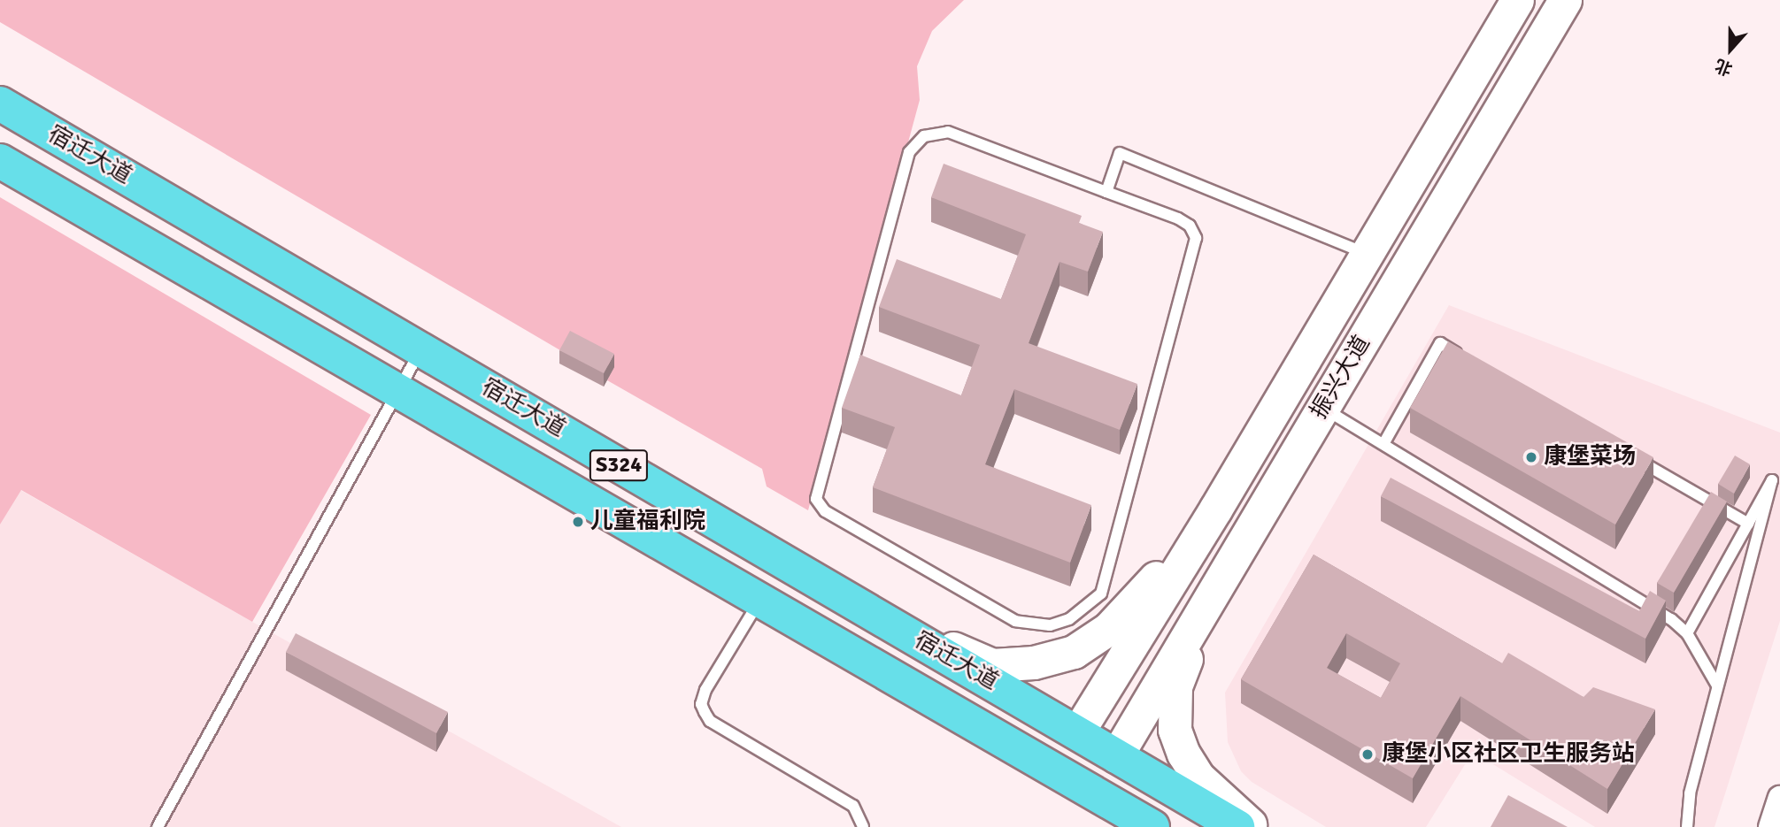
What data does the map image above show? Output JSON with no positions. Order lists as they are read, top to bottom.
{
  "streets": {
    "main road": ["宿迁大道", "振兴大道", "S324"]
  },
  "crossings": [
    ["宿迁大道", "振兴大道"]
  ],
  "places": ["康堡菜场", "儿童福利院", "康堡小区社区卫生服务站"],
  "north": "bottom"
}
